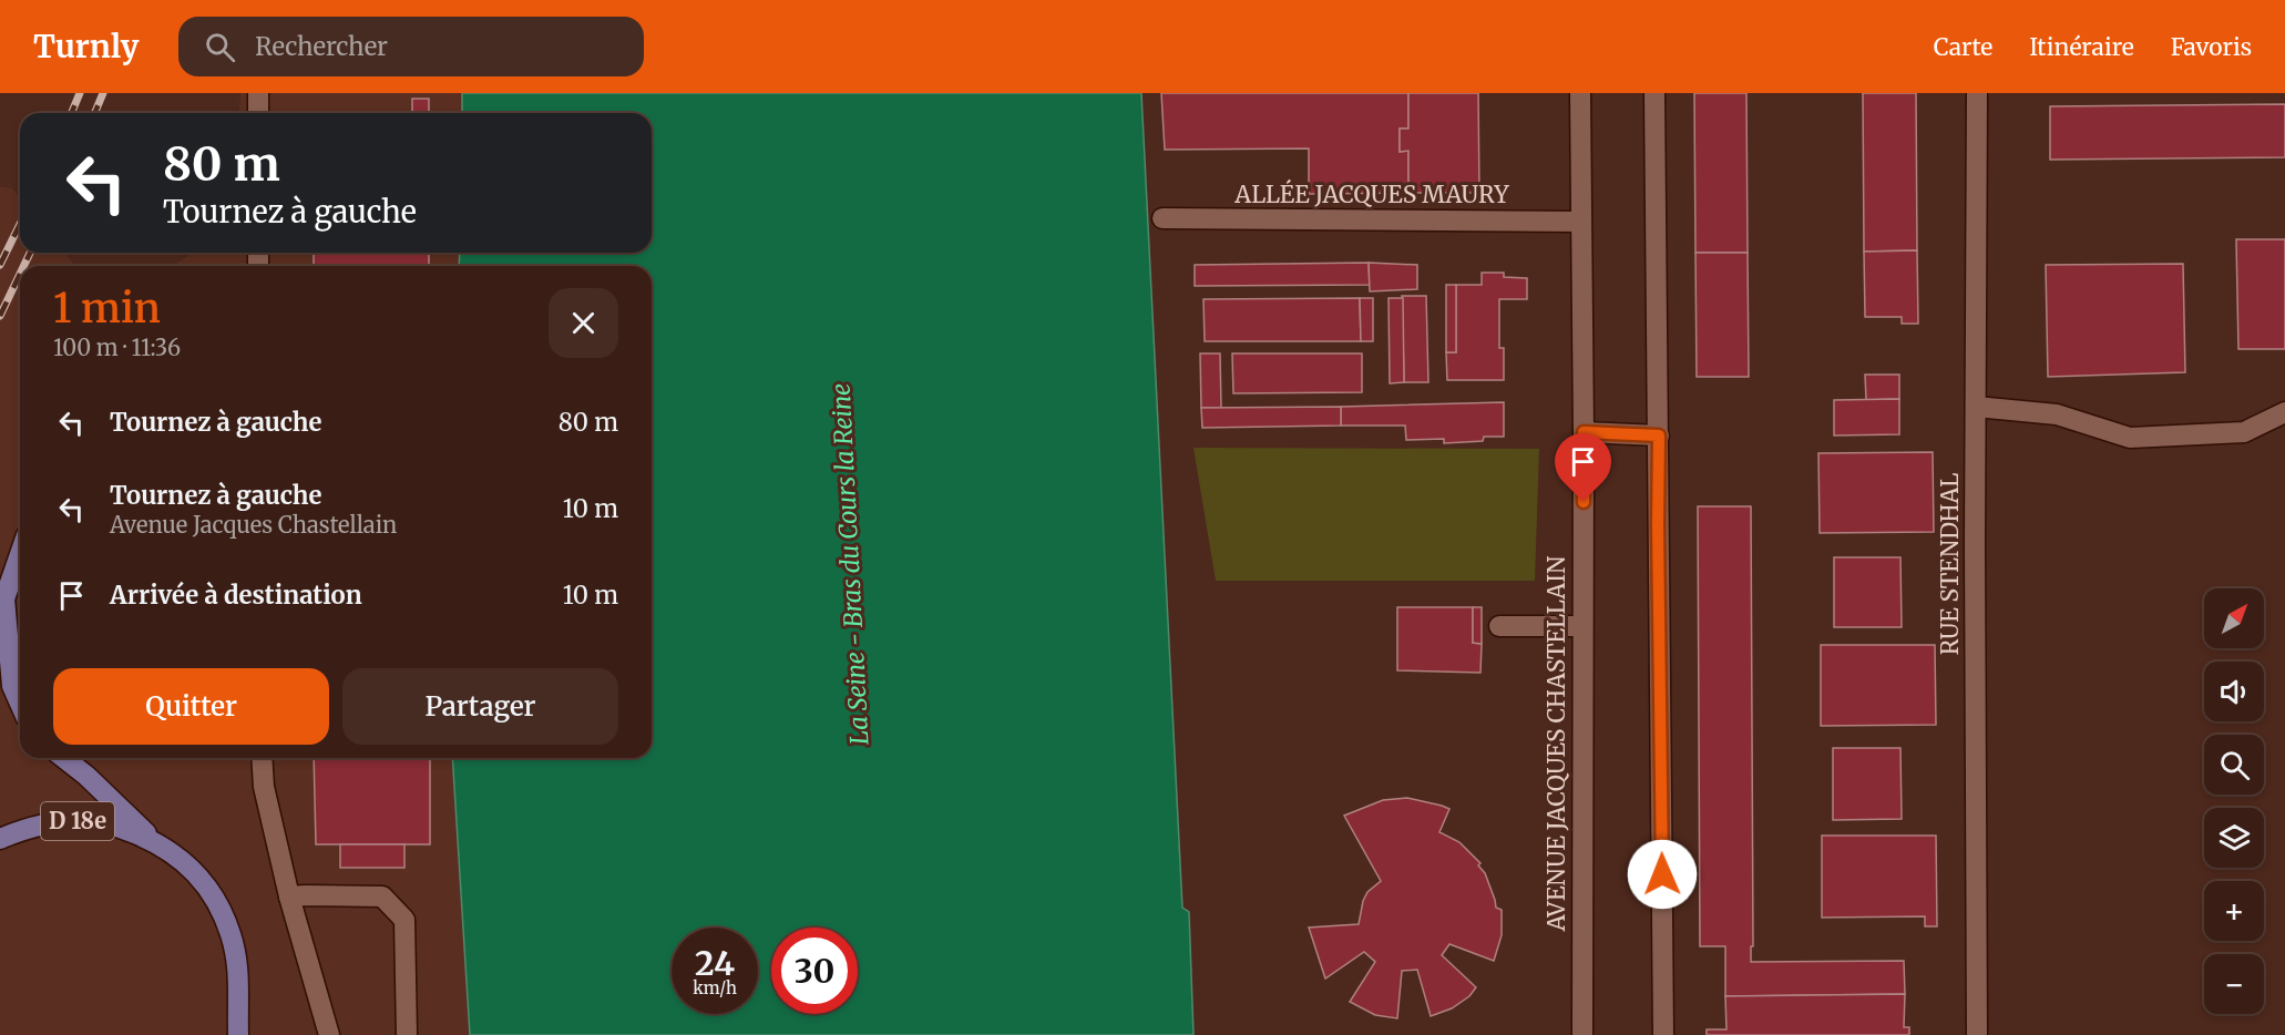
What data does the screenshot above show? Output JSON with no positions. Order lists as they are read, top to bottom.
{
  "streets": {
    "main road": ["D 18e"],
    "street": ["ALLÉE JACQUES MAURY", "RUE STENDHAL", "AVENUE JACQUES CHASTELLAIN"]
  },
  "crossings": [
    ["ALLÉE JACQUES MAURY", "AVENUE JACQUES CHASTELLAIN"]
  ],
  "water": ["La Seine - Bras du Cours la Reine"],
  "north": "top right",
  "page": {
    "header": "Turnly",
    "search": "Rechercher",
    "nav": ["Carte", "Itinéraire", "Favoris"],
    "turn": ["80 m", "Tournez à gauche"],
    "heading": ["1 min", "100 m · 11:36"],
    "list": [
      {
        "name": "Tournez à gauche",
        "value": "80 m"
      },
      {
        "name": "Tournez à gauche",
        "note": "Avenue Jacques Chastellain",
        "value": "10 m"
      },
      {
        "name": "Arrivée à destination",
        "value": "10 m"
      }
    ],
    "map_buttons": ["+", "−"],
    "buttons": ["Quitter", "Partager"],
    "speed": "24 km/h",
    "limit": "30"
  }
}
